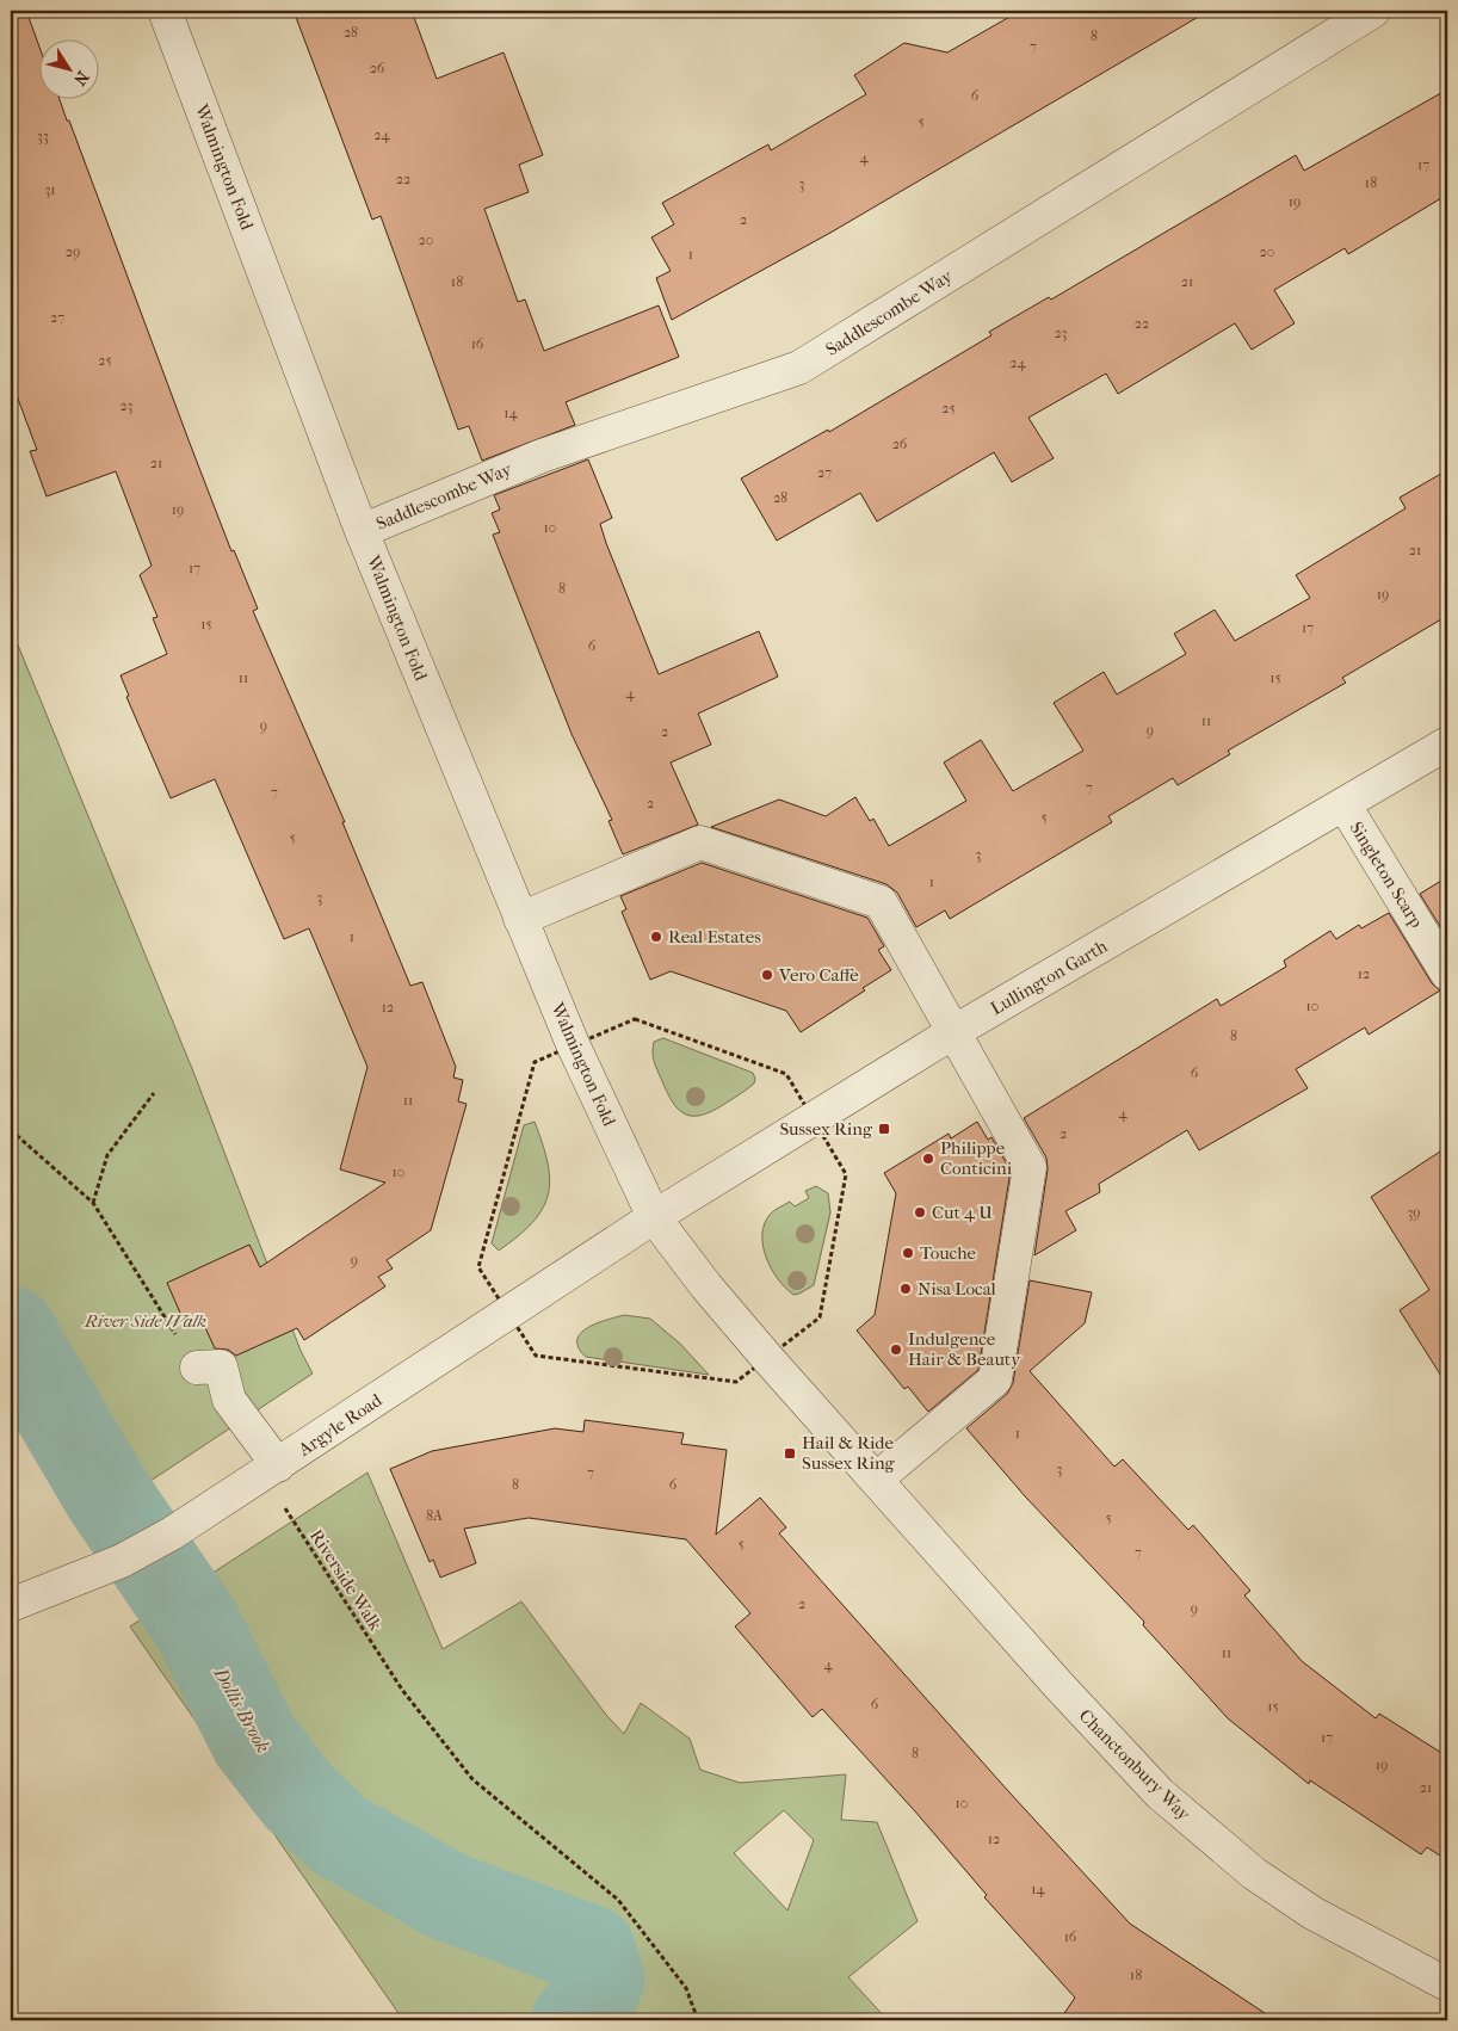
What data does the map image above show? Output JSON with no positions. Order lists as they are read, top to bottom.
{
  "streets": {
    "street": [
      "Walmington Fold",
      "Saddlescombe Way",
      "Singleton Scarp",
      "Lullington Garth",
      "Argyle Road",
      "Chanctonbury Way"
    ],
    "path": ["Riverside Walk"]
  },
  "crossings": [
    ["Walmington Fold", "Saddlescombe Way"],
    ["Walmington Fold", "Lullington Garth"],
    ["Walmington Fold", "Argyle Road"],
    ["Singleton Scarp", "Lullington Garth"],
    ["Lullington Garth", "Argyle Road"],
    ["Argyle Road", "Riverside Walk"]
  ],
  "water": ["Dollis Brook"],
  "parks": ["River Side Walk"],
  "places": {
    "other": [
      "Real Estates",
      "Vero Caffe",
      "Philippe Conticini",
      "Cut 4 U",
      "Touche",
      "Nisa Local",
      "Indulgence Hair & Beauty"
    ],
    "transit": ["Sussex Ring", "Hail & Ride Sussex Ring"]
  },
  "house_numbers": [
    "28",
    "8",
    "7",
    "26",
    "6",
    "5",
    "24",
    "33",
    "4",
    "17",
    "22",
    "18",
    "3",
    "31",
    "19",
    "2",
    "20",
    "29",
    "20",
    "1",
    "18",
    "21",
    "27",
    "22",
    "23",
    "16",
    "25",
    "24",
    "23",
    "25",
    "14",
    "26",
    "21",
    "27",
    "28",
    "19",
    "10",
    "21",
    "17",
    "8",
    "19",
    "15",
    "17",
    "6",
    "11",
    "15",
    "4",
    "11",
    "9",
    "9",
    "2",
    "7",
    "7",
    "2",
    "5",
    "5",
    "3",
    "1",
    "3",
    "1",
    "12",
    "10",
    "12",
    "8",
    "6",
    "11",
    "4",
    "2",
    "10",
    "39",
    "9",
    "1",
    "3",
    "7",
    "8",
    "6",
    "8A",
    "5",
    "5",
    "7",
    "2",
    "9",
    "11",
    "4",
    "6",
    "15",
    "17",
    "8",
    "19",
    "21",
    "10",
    "12",
    "14",
    "16",
    "18"
  ],
  "north": "bottom right"
}
